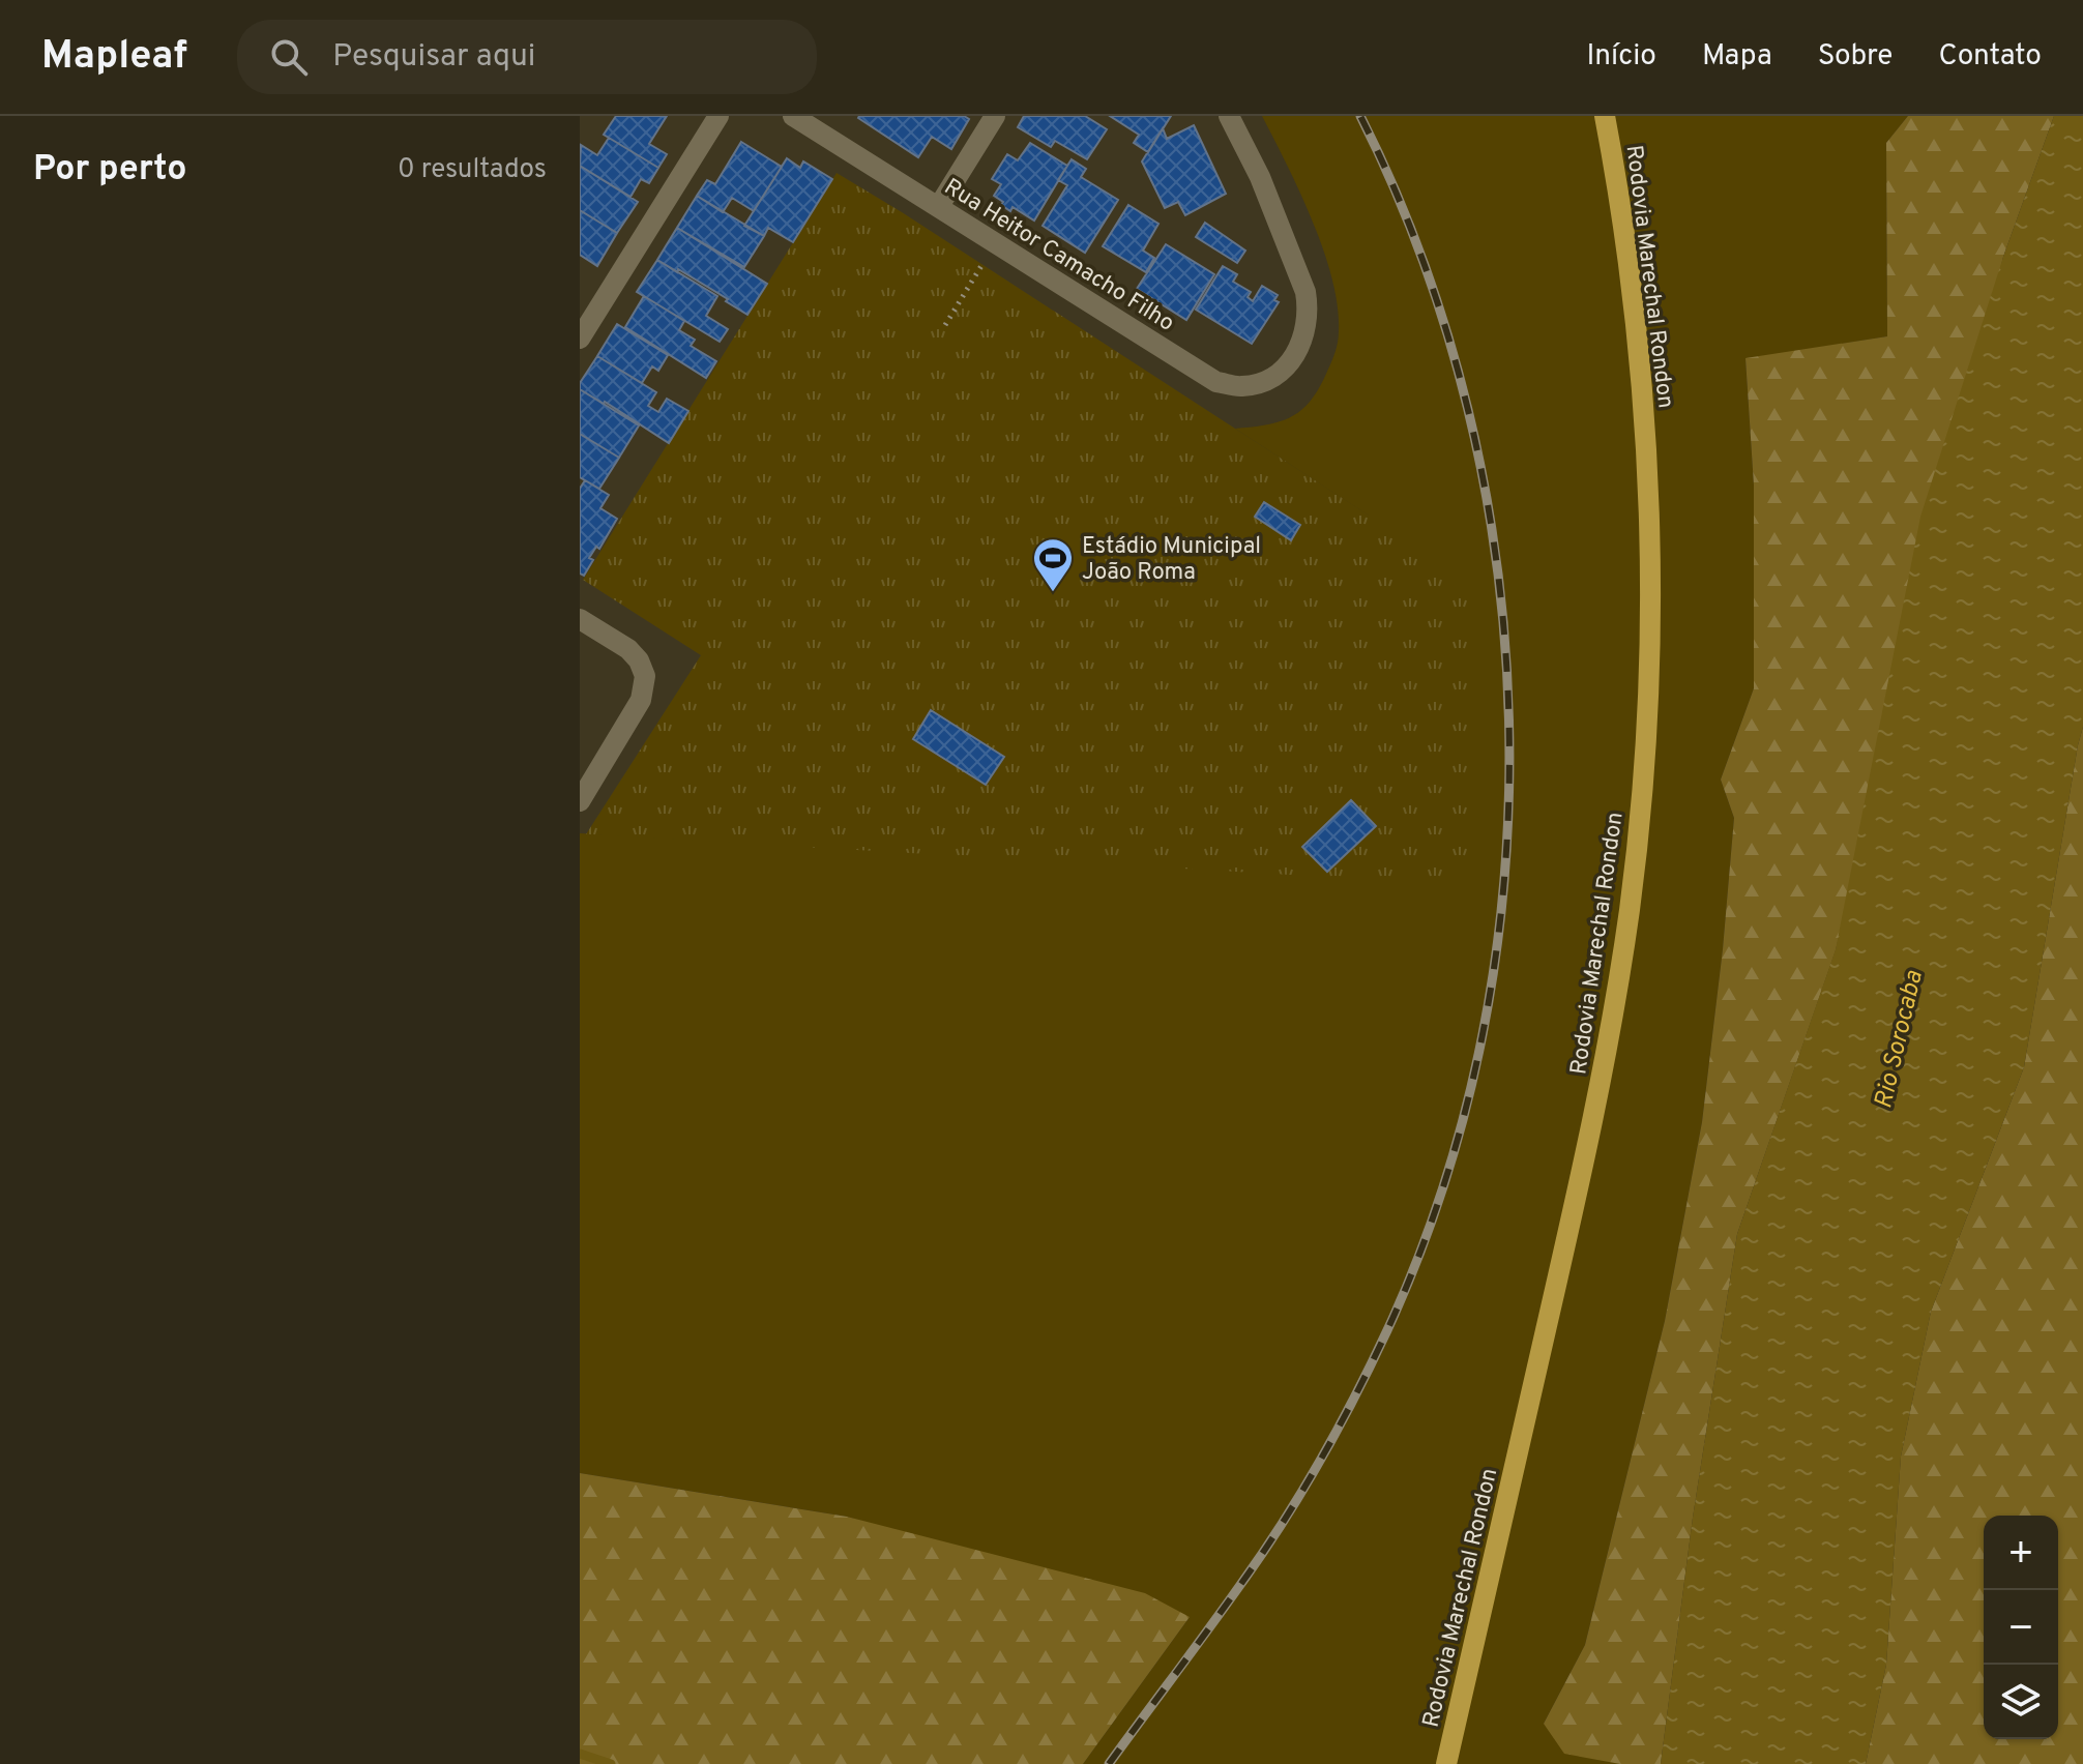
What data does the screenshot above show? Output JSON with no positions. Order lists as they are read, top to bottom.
{
  "streets": {
    "main road": ["Rodovia Marechal Rondon"],
    "street": ["Rua Heitor Camacho Filho"]
  },
  "water": ["Rio Sorocaba"],
  "places": {
    "sports": ["Estádio Municipal João Roma"]
  },
  "page": {
    "header": "Mapleaf",
    "search": "Pesquisar aqui",
    "nav": [
      "Início",
      "Mapa",
      "Sobre",
      "Contato"
    ],
    "heading": ["Por perto", "0 resultados"],
    "map_buttons": ["+", "−"]
  }
}
